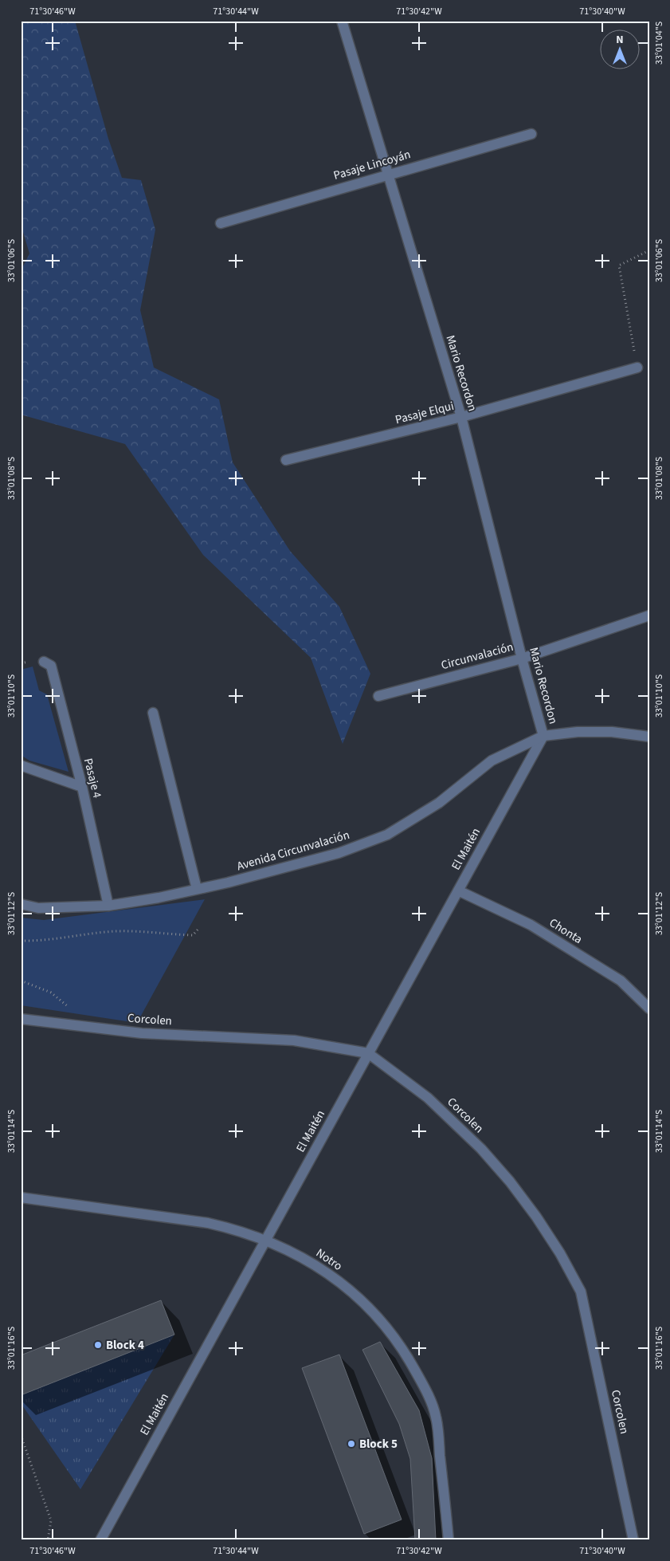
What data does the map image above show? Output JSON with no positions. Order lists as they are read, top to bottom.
{
  "streets": {
    "street": [
      "Pasaje Lincoyán",
      "Mario Recordon",
      "Pasaje Elqui",
      "Circunvalación",
      "Pasaje 4",
      "El Maitén",
      "Avenida Circunvalación",
      "Chonta",
      "Corcolen",
      "Notro"
    ]
  },
  "crossings": [
    ["Pasaje Lincoyán", "Mario Recordon"],
    ["Mario Recordon", "Pasaje Elqui"],
    ["Mario Recordon", "Circunvalación"],
    ["Mario Recordon", "El Maitén"],
    ["Mario Recordon", "Avenida Circunvalación"],
    ["Pasaje 4", "Avenida Circunvalación"],
    ["El Maitén", "Avenida Circunvalación"],
    ["El Maitén", "Chonta"],
    ["El Maitén", "Corcolen"],
    ["El Maitén", "Notro"]
  ],
  "places": ["Block 4", "Block 5"],
  "north": "top",
  "coordinates": [
    "71°30'46\"W",
    "71°30'44\"W",
    "71°30'42\"W",
    "71°30'40\"W",
    "33°01'04\"S",
    "33°01'06\"S",
    "33°01'08\"S",
    "33°01'10\"S",
    "33°01'12\"S",
    "33°01'14\"S",
    "33°01'16\"S"
  ]
}
